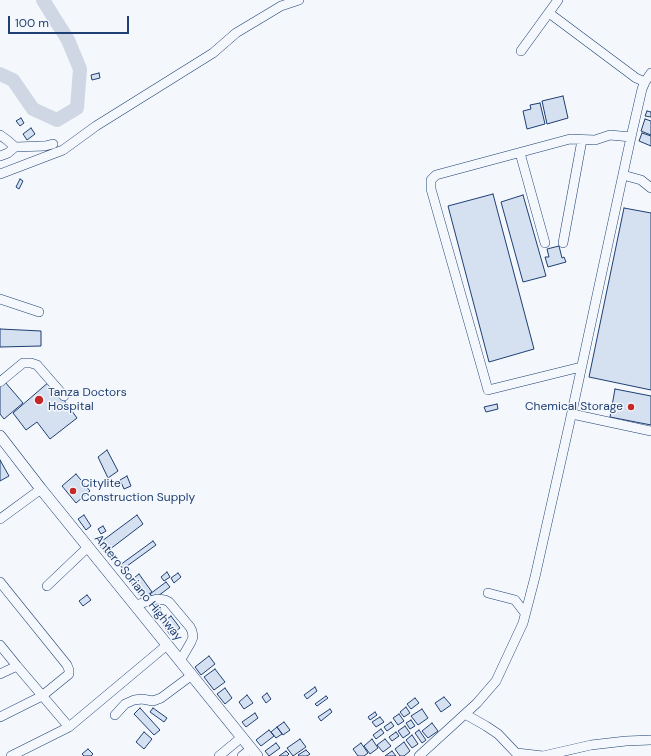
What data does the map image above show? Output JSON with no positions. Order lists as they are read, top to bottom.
{
  "streets": {
    "main road": ["Antero Soriano Highway"]
  },
  "places": ["Tanza Doctors Hospital", "Chemical Storage", "Citylite Construction Supply"],
  "scale_bar": "100 m"
}
